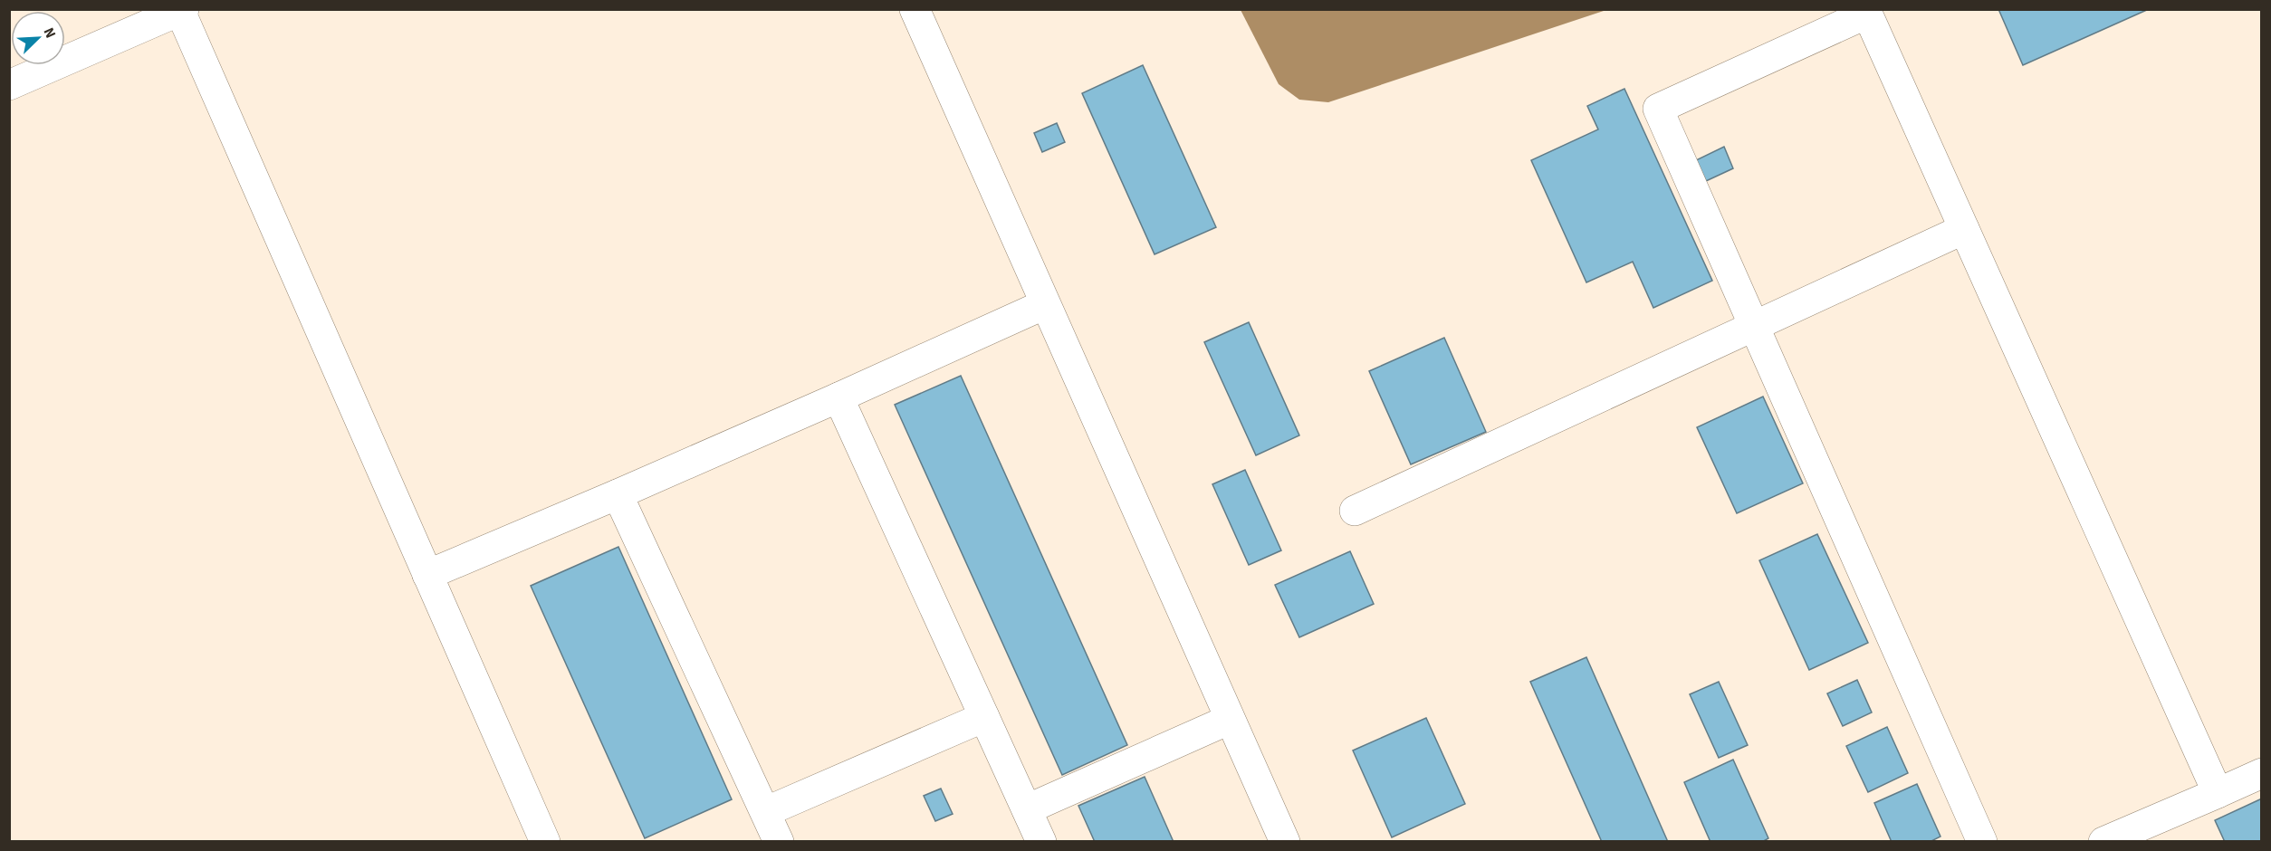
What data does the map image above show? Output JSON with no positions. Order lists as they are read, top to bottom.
{
  "north": "top right"
}
